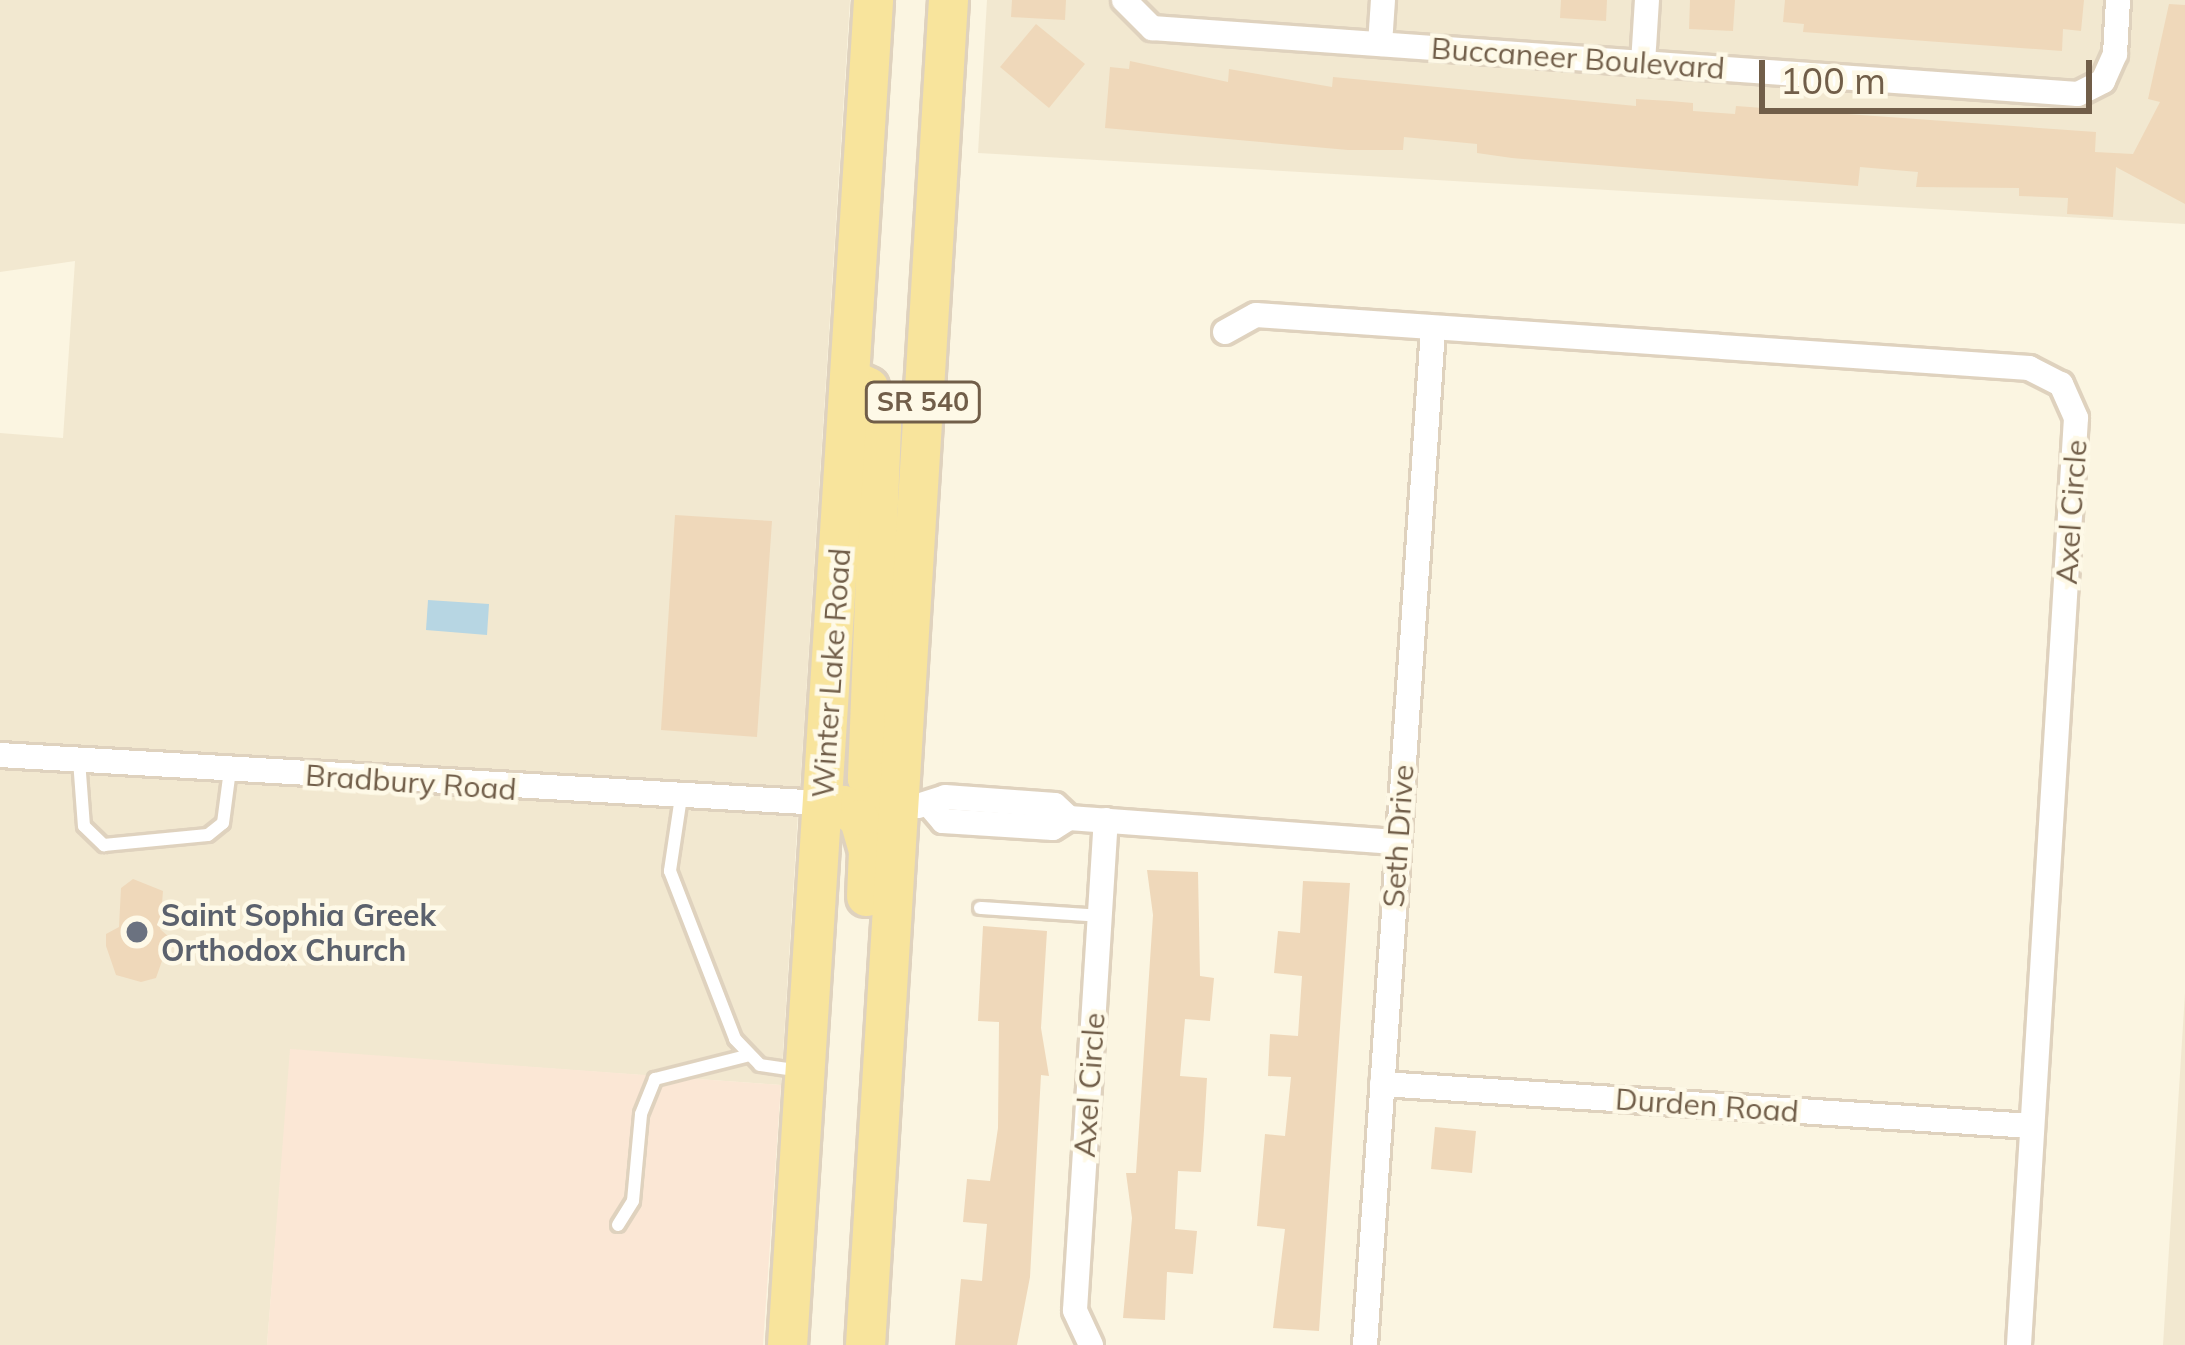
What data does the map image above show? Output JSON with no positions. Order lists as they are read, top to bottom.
{
  "streets": {
    "main road": ["SR 540", "Winter Lake Road"],
    "street": [
      "Buccaneer Boulevard",
      "Axel Circle",
      "Bradbury Road",
      "Seth Drive",
      "Durden Road"
    ]
  },
  "crossings": [
    ["Axel Circle", "Seth Drive"],
    ["Axel Circle", "Durden Road"],
    ["Winter Lake Road", "Bradbury Road"],
    ["Seth Drive", "Durden Road"]
  ],
  "places": ["Saint Sophia Greek Orthodox Church"],
  "scale_bar": "100 m"
}
